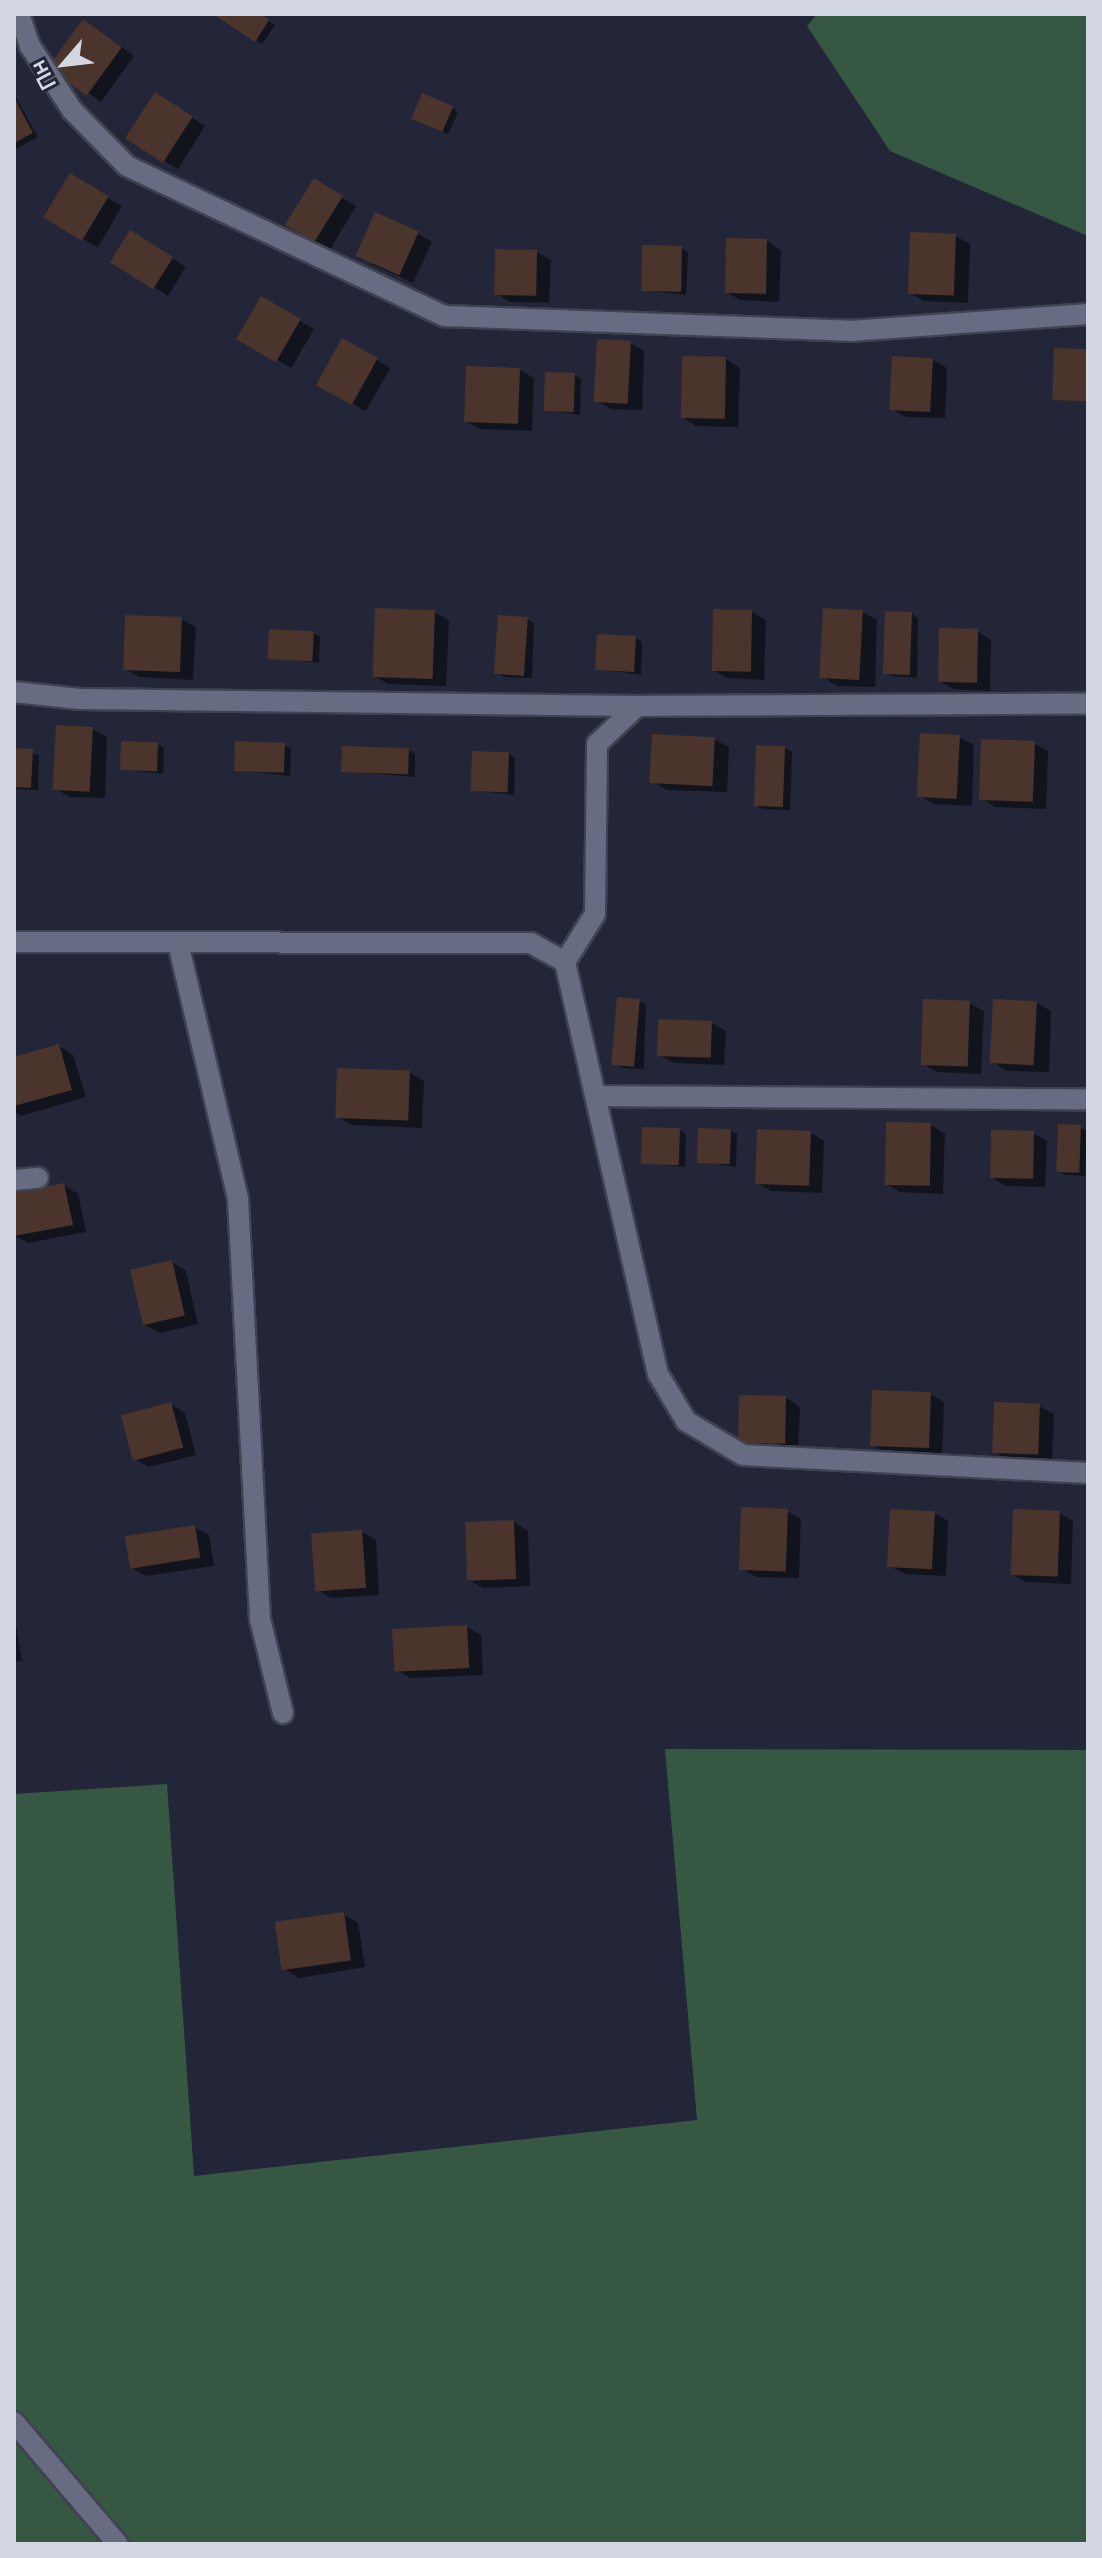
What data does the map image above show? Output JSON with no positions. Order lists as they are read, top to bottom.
{
  "north": "bottom left"
}
